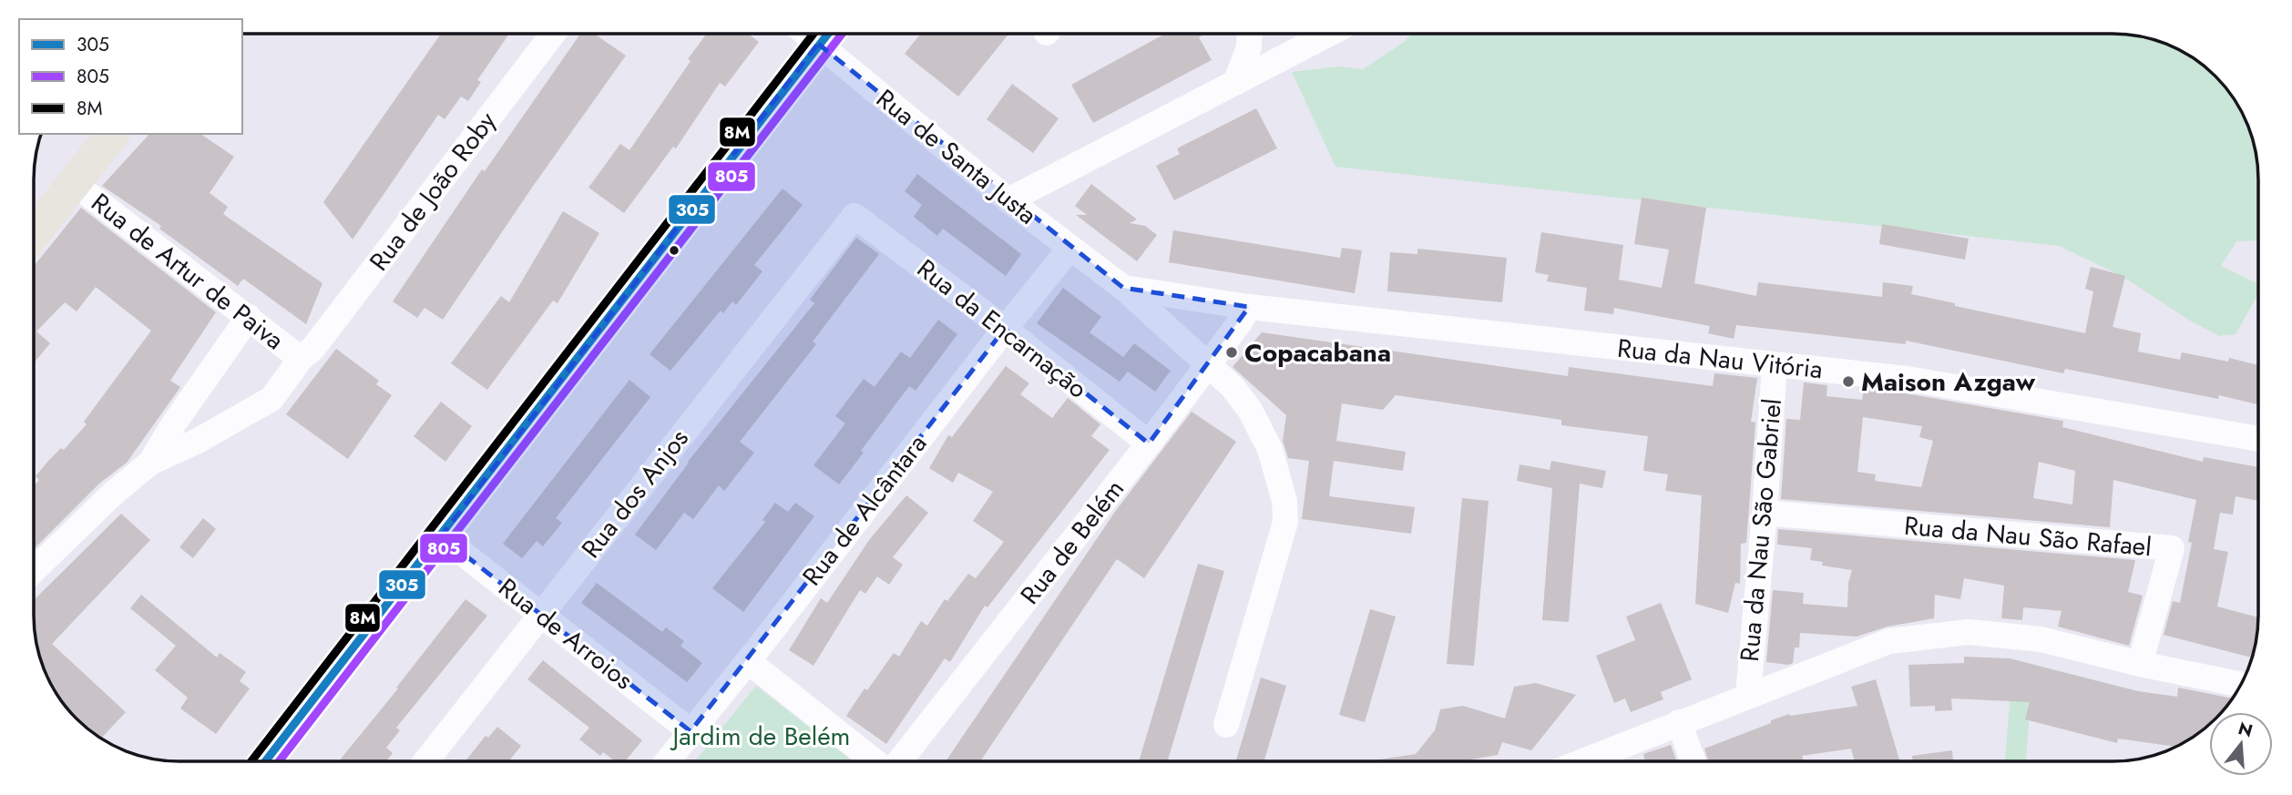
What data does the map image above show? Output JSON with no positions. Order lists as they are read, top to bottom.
{
  "streets": {
    "street": [
      "Rua de Santa Justa",
      "Rua de João Roby",
      "Rua de Artur de Paiva",
      "Rua da Encarnação",
      "Rua da Nau Vitória",
      "Rua dos Anjos",
      "Rua de Alcântara",
      "Rua da Nau São Gabriel",
      "Rua da Nau São Rafael",
      "Rua de Belém",
      "Rua de Arroios"
    ]
  },
  "crossings": [
    ["Rua de Santa Justa", "Rua da Nau Vitória"],
    ["Rua de Santa Justa", "Rua de Alcântara"],
    ["Rua de Santa Justa", "Rua de Belém"],
    ["Rua de João Roby", "Rua de Artur de Paiva"],
    ["Rua da Encarnação", "Rua dos Anjos"],
    ["Rua da Encarnação", "Rua de Alcântara"],
    ["Rua da Encarnação", "Rua de Belém"],
    ["Rua da Nau Vitória", "Rua da Nau São Gabriel"],
    ["Rua da Nau Vitória", "Rua de Belém"],
    ["Rua dos Anjos", "Rua de Arroios"],
    ["Rua de Alcântara", "Rua de Arroios"],
    ["Rua da Nau São Gabriel", "Rua da Nau São Rafael"]
  ],
  "parks": ["Jardim de Belém"],
  "places": ["Copacabana", "Maison Azgaw"],
  "lines": ["transit line 305", "transit line 805", "transit line 8M"],
  "legend": ["305", "805", "8M"],
  "north": "top"
}
